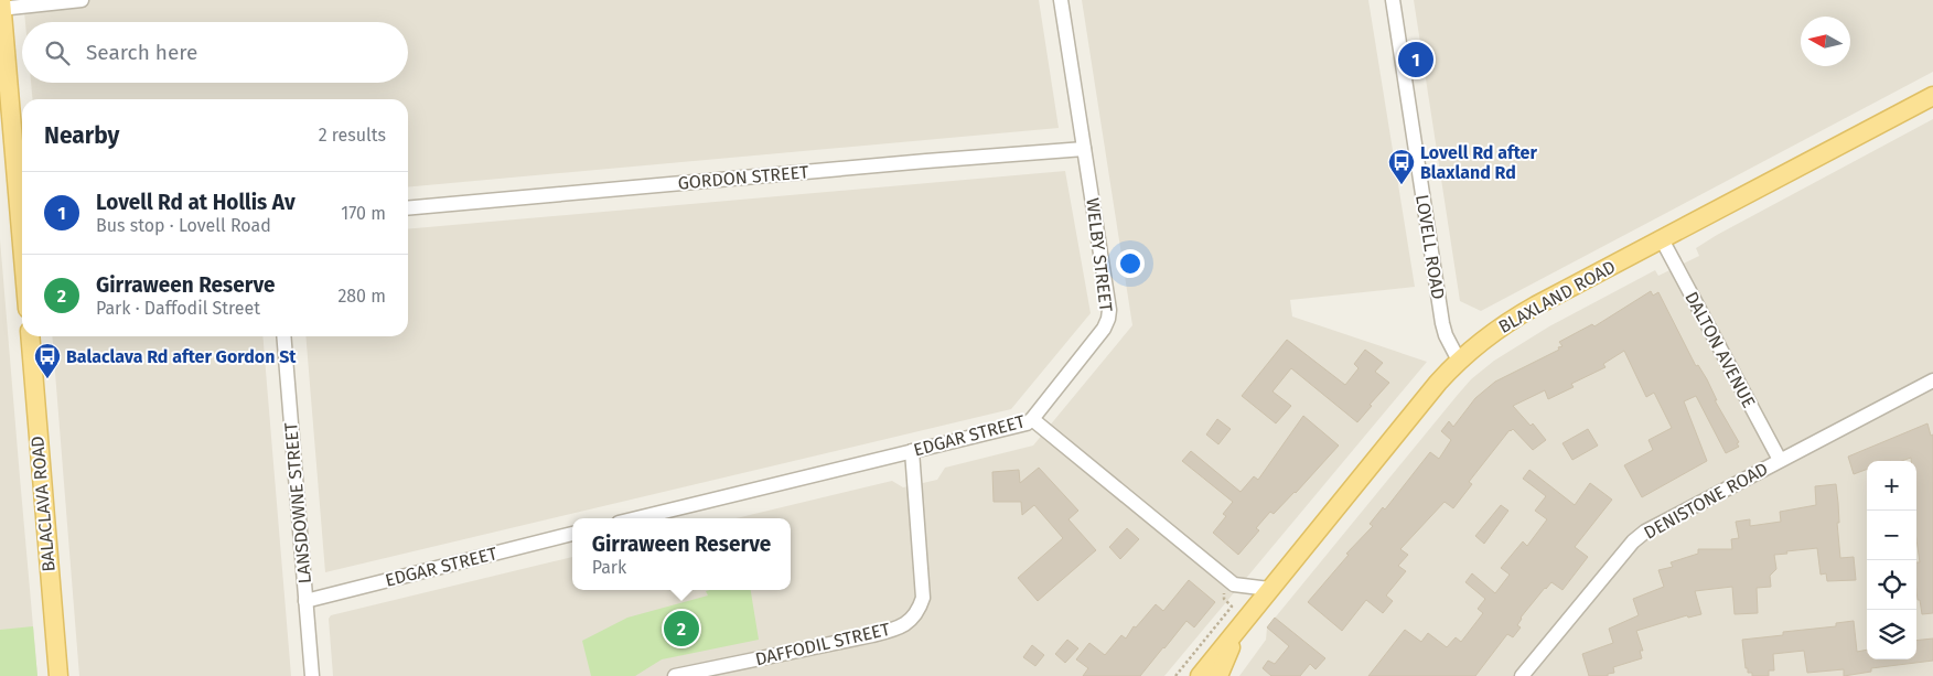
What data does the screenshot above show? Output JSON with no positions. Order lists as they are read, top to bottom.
{
  "streets": {
    "main road": ["BLAXLAND ROAD", "BALACLAVA ROAD"],
    "street": [
      "GORDON STREET",
      "LOVELL ROAD",
      "WELBY STREET",
      "DALTON AVENUE",
      "EDGAR STREET",
      "DENISTONE ROAD",
      "LANSDOWNE STREET",
      "DAFFODIL STREET"
    ]
  },
  "crossings": [
    ["GORDON STREET", "WELBY STREET"],
    ["LOVELL ROAD", "BLAXLAND ROAD"],
    ["WELBY STREET", "EDGAR STREET"],
    ["BLAXLAND ROAD", "DALTON AVENUE"],
    ["BLAXLAND ROAD", "EDGAR STREET"],
    ["DALTON AVENUE", "DENISTONE ROAD"],
    ["EDGAR STREET", "LANSDOWNE STREET"],
    ["EDGAR STREET", "DAFFODIL STREET"]
  ],
  "places": {
    "bus stop": ["Lovell Rd after Blaxland Rd", "Balaclava Rd after Gordon St"]
  },
  "north": "left",
  "page": {
    "search": "Search here",
    "pins": ["1", "2"],
    "heading": ["Nearby", "2 results"],
    "list": [
      {
        "mark": "1",
        "name": "Lovell Rd at Hollis Av",
        "note": "Bus stop · Lovell Road",
        "value": "170 m"
      },
      {
        "mark": "2",
        "name": "Girraween Reserve",
        "note": "Park · Daffodil Street",
        "value": "280 m"
      }
    ],
    "map_buttons": ["+", "−"],
    "popup": ["Girraween Reserve", "Park"]
  }
}
